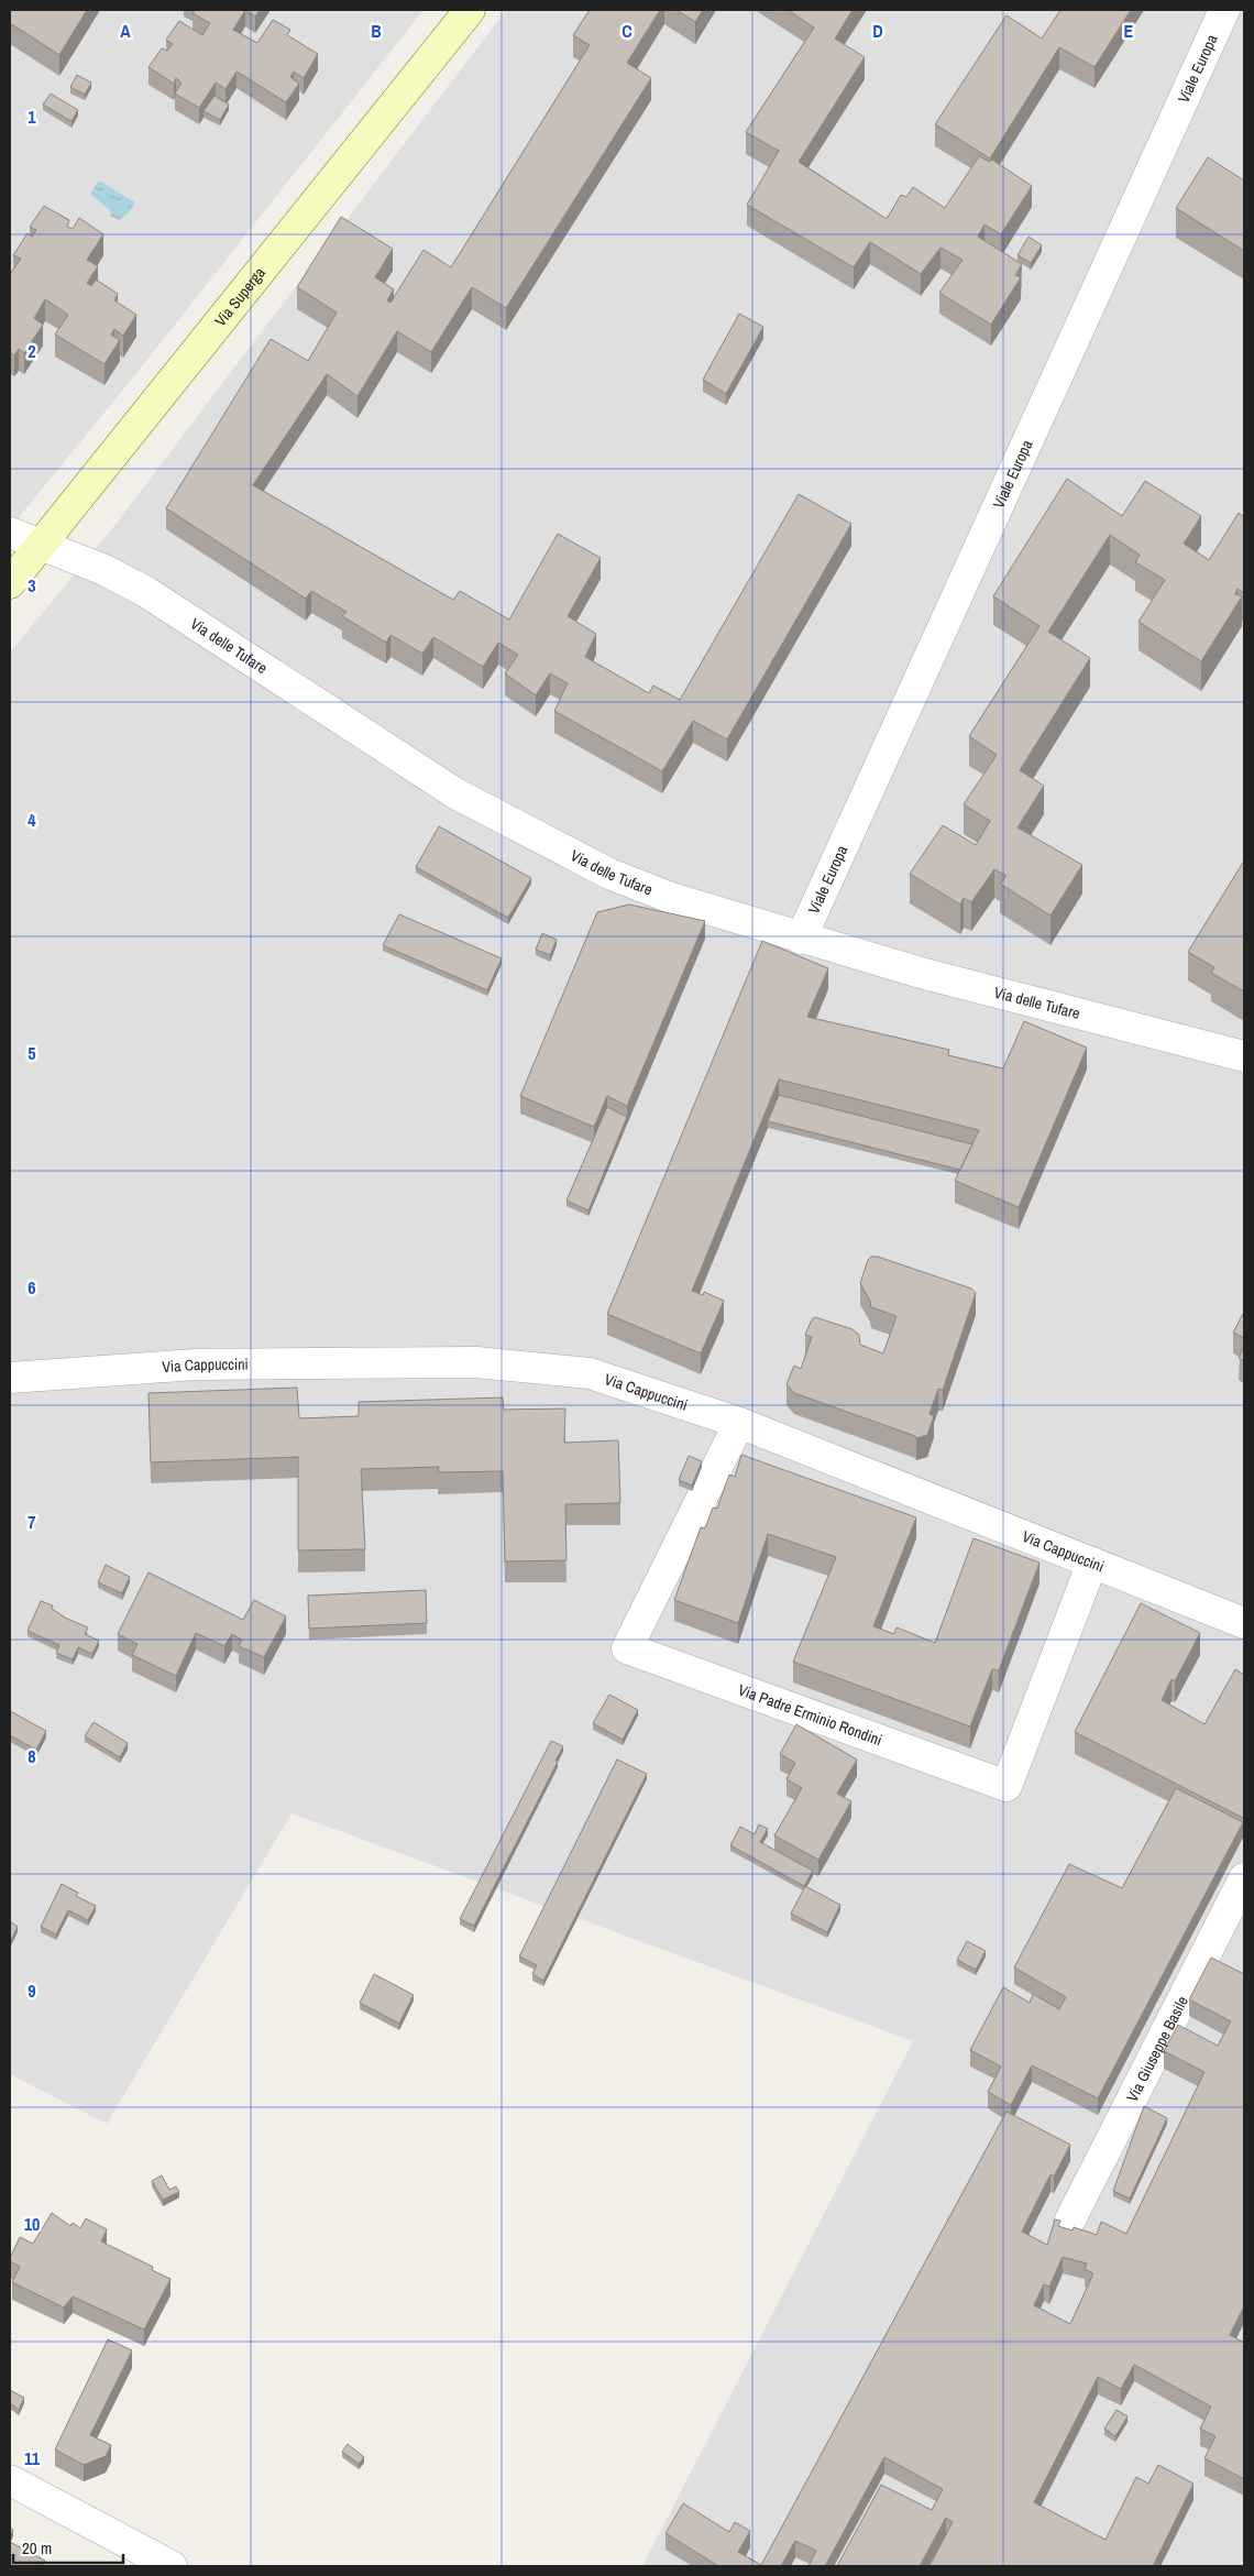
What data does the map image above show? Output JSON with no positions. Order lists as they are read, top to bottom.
{
  "streets": {
    "street": [
      "Viale Europa",
      "Via Superga",
      "Via delle Tufare",
      "Via Cappuccini",
      "Via Padre Erminio Rondini",
      "Via Giuseppe Basile"
    ]
  },
  "crossings": [
    ["Viale Europa", "Via delle Tufare"],
    ["Via Superga", "Via delle Tufare"],
    ["Via Cappuccini", "Via Padre Erminio Rondini"]
  ],
  "scale_bar": "20 m",
  "grid": {
    "columns": [
      "A",
      "B",
      "C",
      "D",
      "E"
    ],
    "rows": [
      "1",
      "2",
      "3",
      "4",
      "5",
      "6",
      "7",
      "8",
      "9",
      "10",
      "11"
    ]
  }
}
